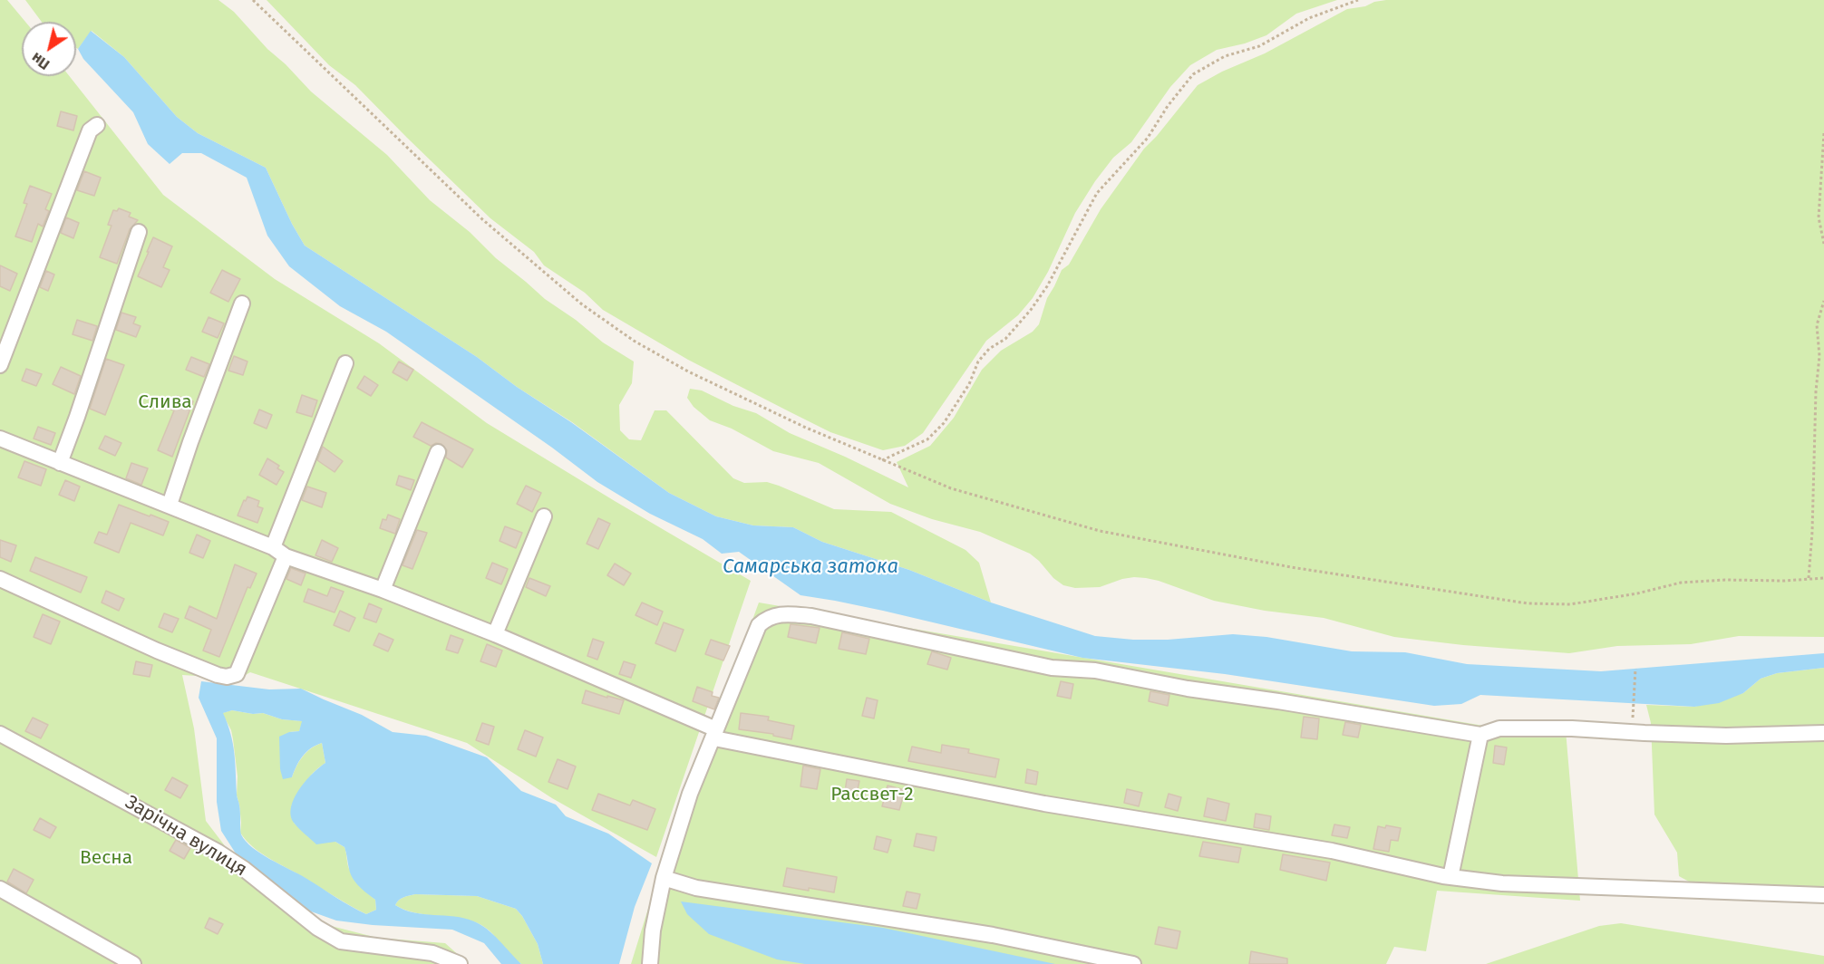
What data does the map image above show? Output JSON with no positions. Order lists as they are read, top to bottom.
{
  "streets": {
    "lane": ["Зарічна вулиця"]
  },
  "water": ["Самарська затока"],
  "parks": ["Слива", "Рассвет-2", "Весна"],
  "north": "bottom left"
}
